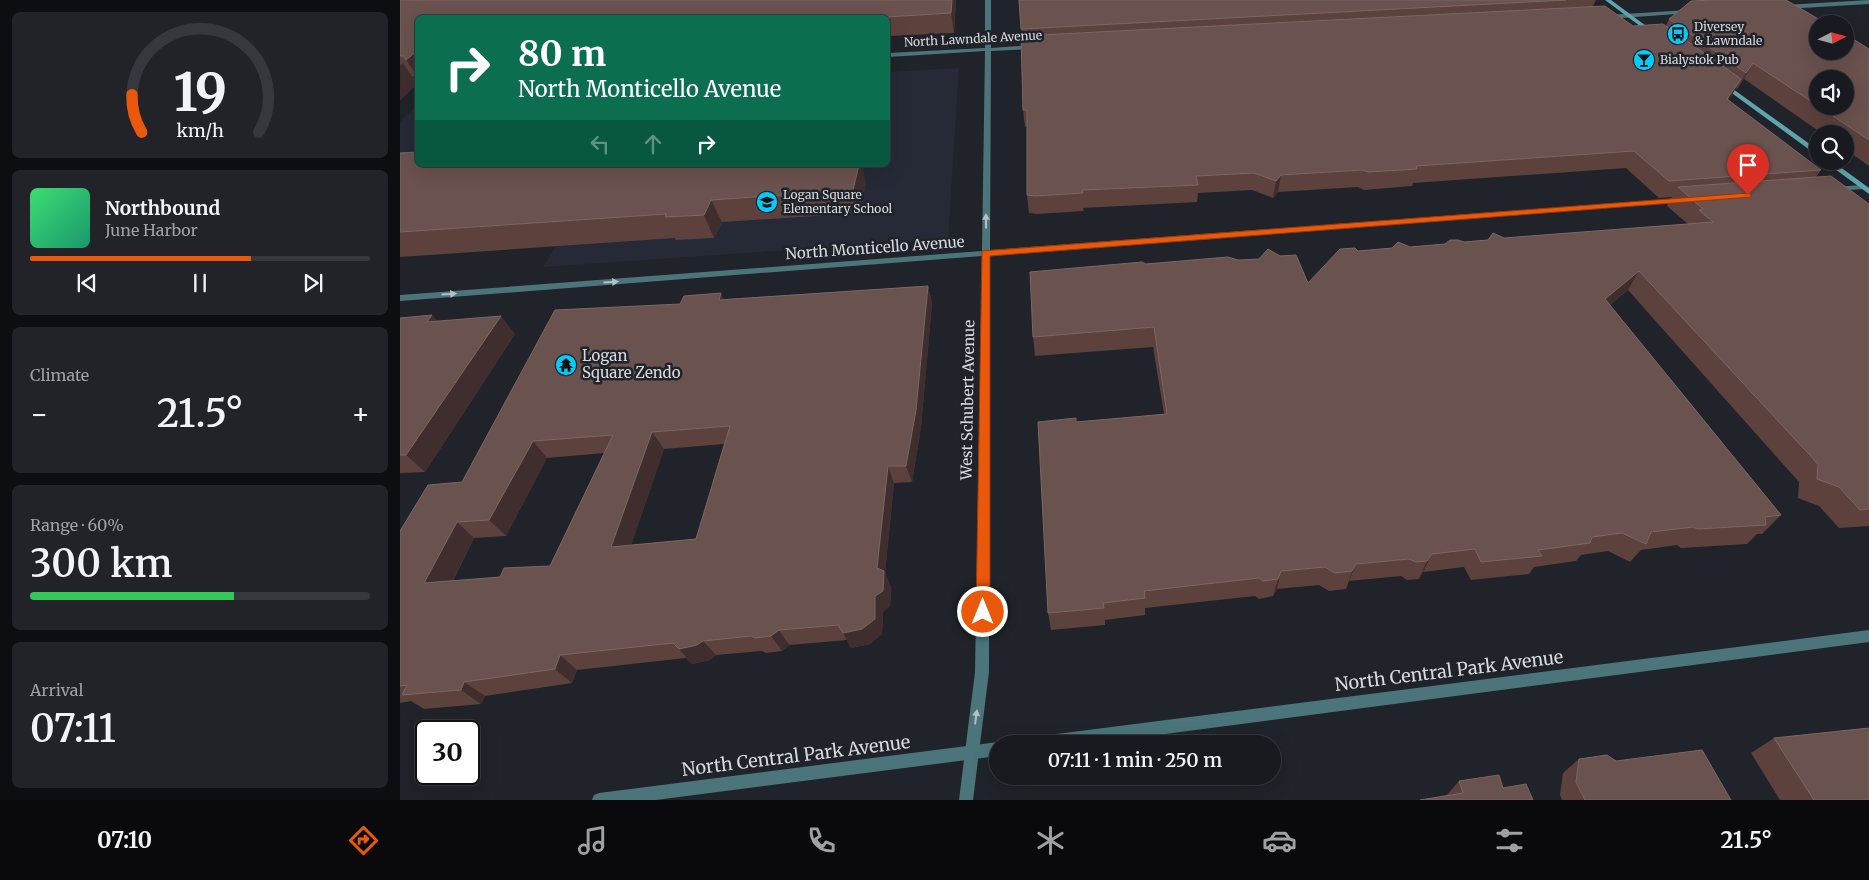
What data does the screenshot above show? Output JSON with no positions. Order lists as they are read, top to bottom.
{
  "streets": {
    "street": [
      "North Lawndale Avenue",
      "North Monticello Avenue",
      "West Schubert Avenue",
      "North Central Park Avenue"
    ]
  },
  "crossings": [
    ["North Lawndale Avenue", "West Schubert Avenue"],
    ["North Monticello Avenue", "West Schubert Avenue"],
    ["West Schubert Avenue", "North Central Park Avenue"]
  ],
  "one_way": ["North Monticello Avenue", "West Schubert Avenue"],
  "places": {
    "bus stop": ["Diversey & Lawndale"],
    "bar": ["Bialystok Pub"],
    "school or university": ["Logan Square Elementary School"],
    "temple": ["Logan Square Zendo"]
  },
  "north": "right",
  "page": {
    "turn": ["80 m", "North Monticello Avenue"],
    "song": ["Northbound", "June Harbor"],
    "tile": [
      "Climate",
      ["Range · 60%", "300 km"],
      ["Arrival", "07:11"]
    ],
    "heat": ["−", "21.5°", "+"],
    "limit": "30",
    "trip": "07:11 · 1 min · 250 m",
    "tabs": ["07:10", "21.5°"],
    "gauge": ["19", "km/h"]
  }
}
